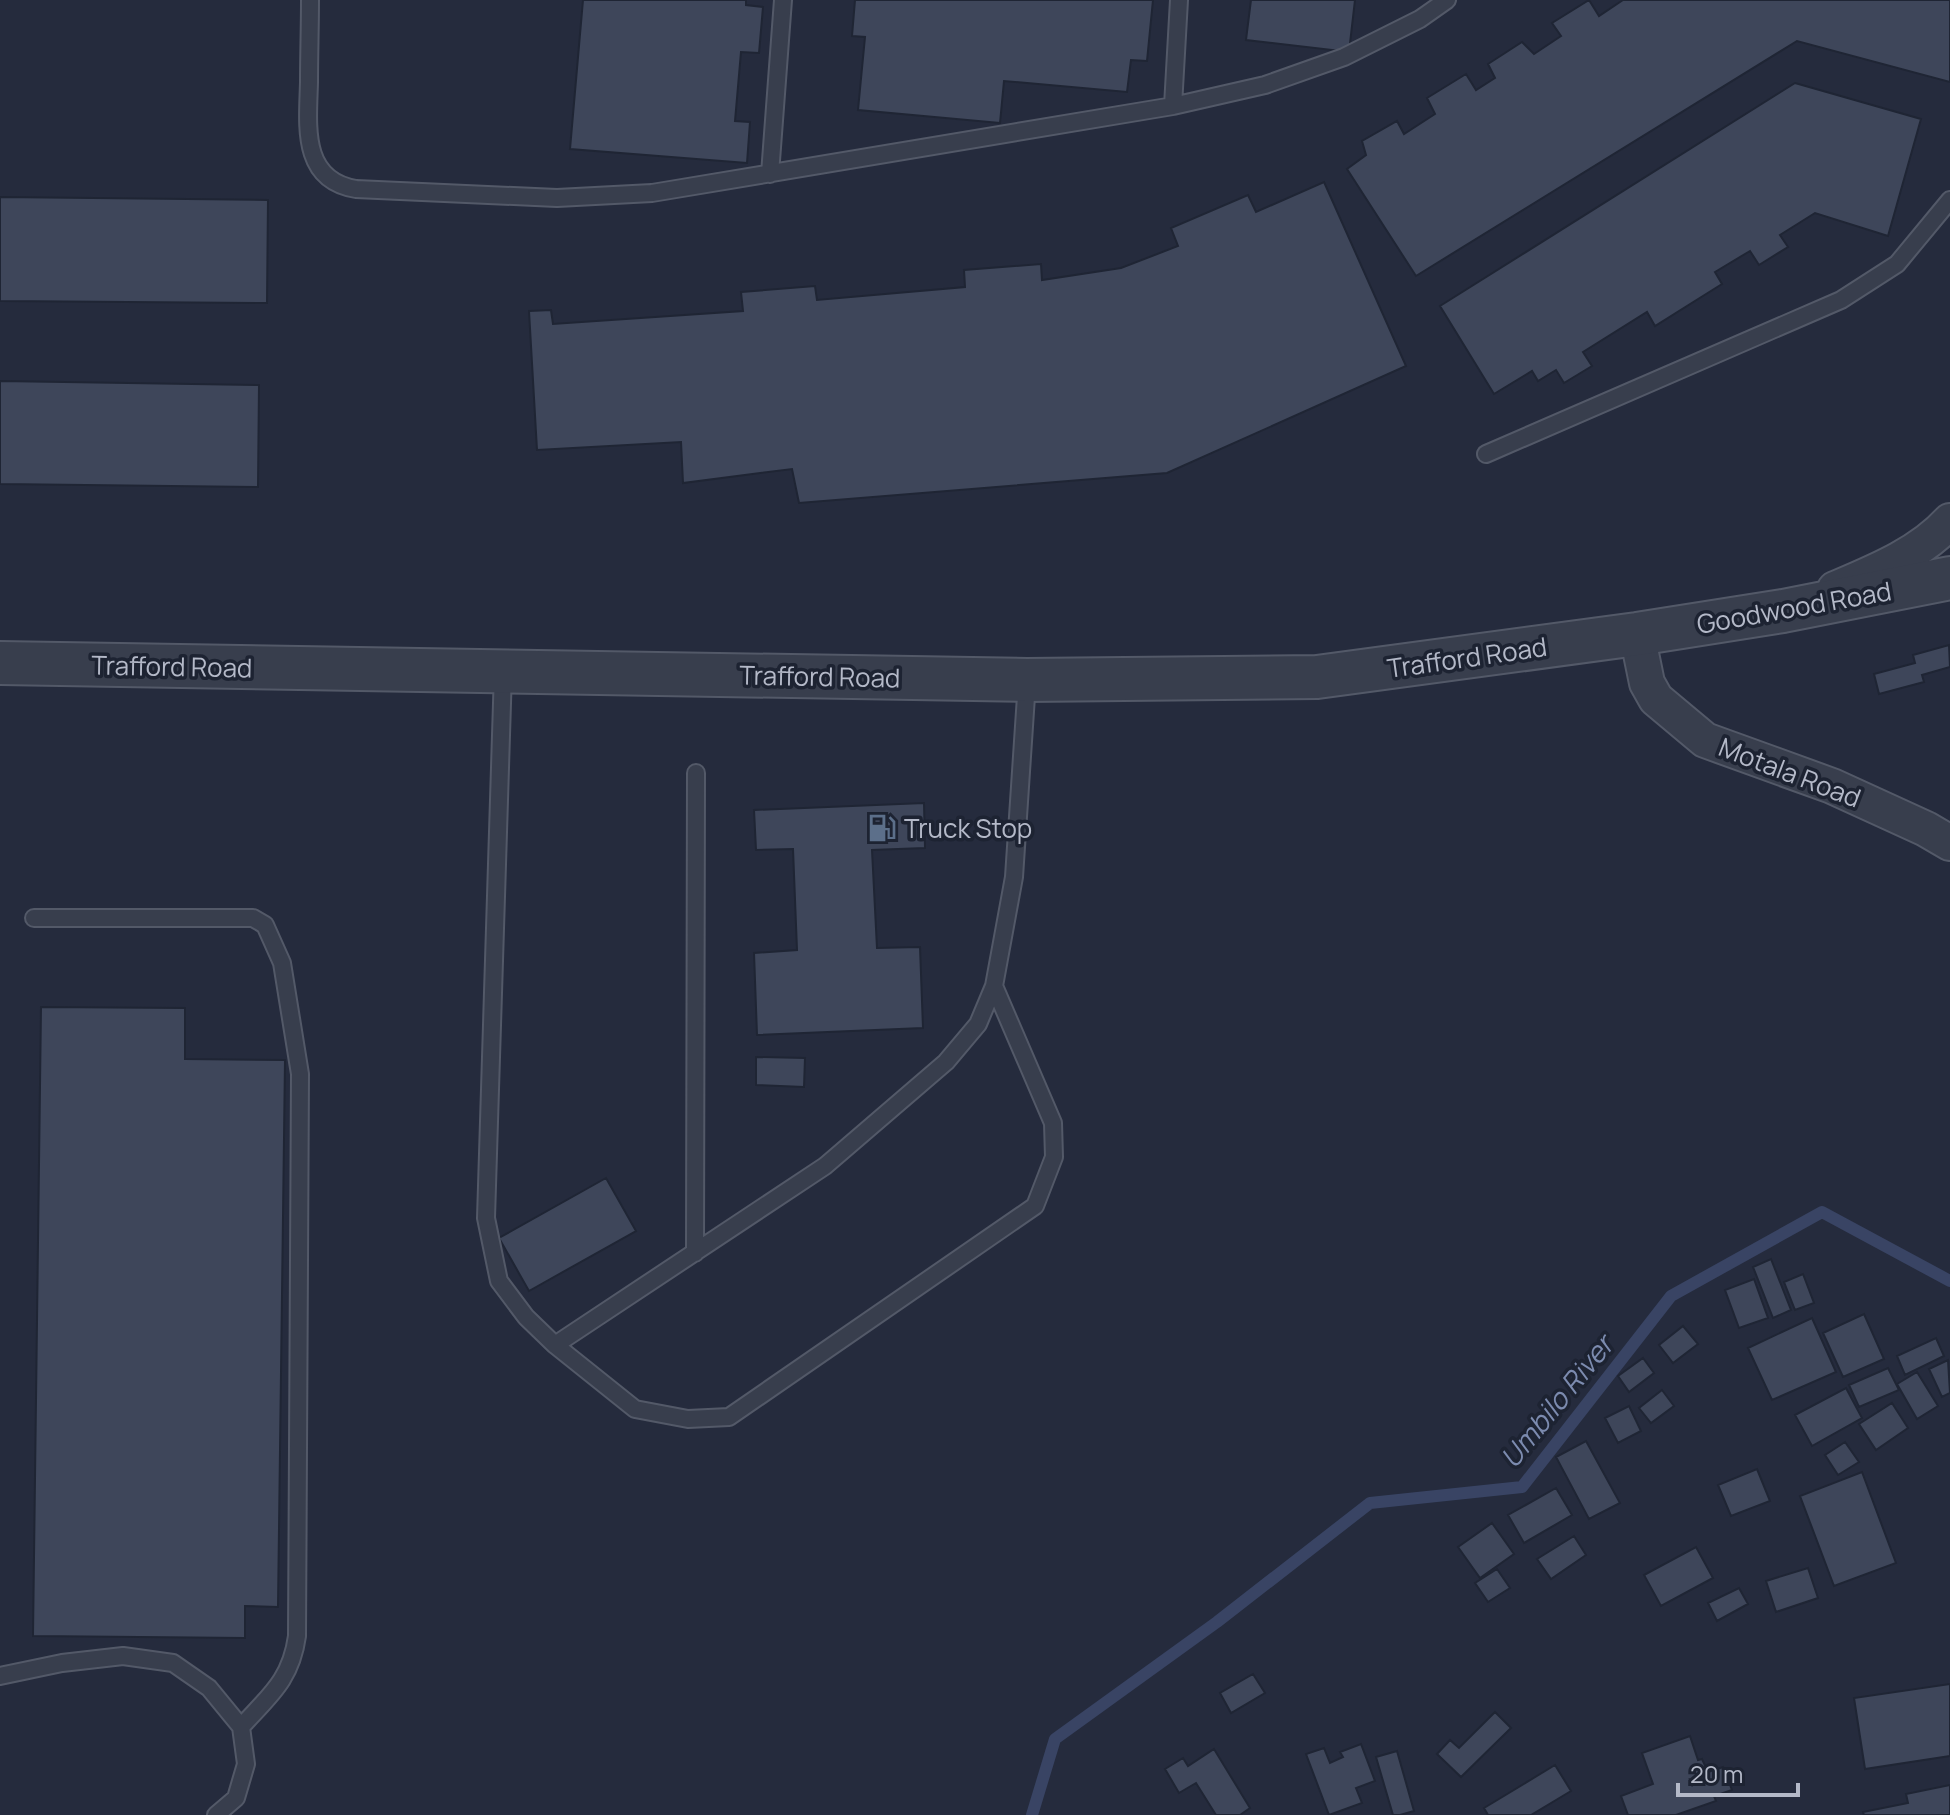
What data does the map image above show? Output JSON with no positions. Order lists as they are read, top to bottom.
{
  "streets": {
    "street": ["Goodwood Road", "Trafford Road", "Motala Road"]
  },
  "crossings": [
    ["Goodwood Road", "Trafford Road"],
    ["Goodwood Road", "Motala Road"],
    ["Trafford Road", "Motala Road"]
  ],
  "water": ["Umbilo River"],
  "places": {
    "fuel station": ["Truck Stop"]
  },
  "scale_bar": "20 m"
}
